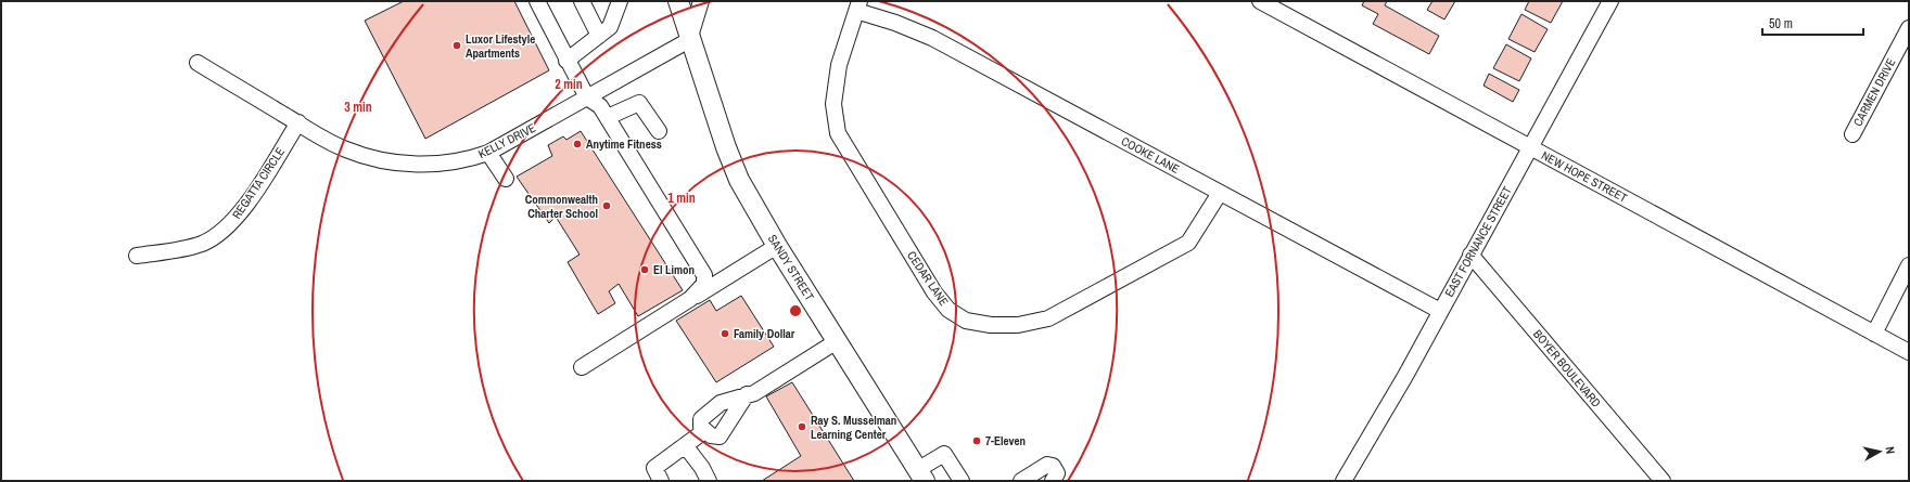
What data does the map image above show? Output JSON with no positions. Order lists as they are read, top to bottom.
{
  "streets": {
    "main road": ["SANDY STREET"],
    "street": [
      "CARMEN DRIVE",
      "KELLY DRIVE",
      "COOKE LANE",
      "NEW HOPE STREET",
      "REGATTA CIRCLE",
      "EAST FORNANCE STREET",
      "CEDAR LANE",
      "BOYER BOULEVARD"
    ]
  },
  "crossings": [
    ["KELLY DRIVE", "REGATTA CIRCLE"],
    ["KELLY DRIVE", "SANDY STREET"],
    ["COOKE LANE", "EAST FORNANCE STREET"],
    ["COOKE LANE", "CEDAR LANE"],
    ["NEW HOPE STREET", "EAST FORNANCE STREET"],
    ["EAST FORNANCE STREET", "BOYER BOULEVARD"]
  ],
  "places": [
    "Luxor Lifestyle Apartments",
    "Anytime Fitness",
    "Commonwealth Charter School",
    "El Limon",
    "Family Dollar",
    "Ray S. Musselman Learning Center",
    "7-Eleven"
  ],
  "scale_bar": "50 m",
  "north": "right",
  "rings": ["2 min", "3 min", "1 min"]
}
